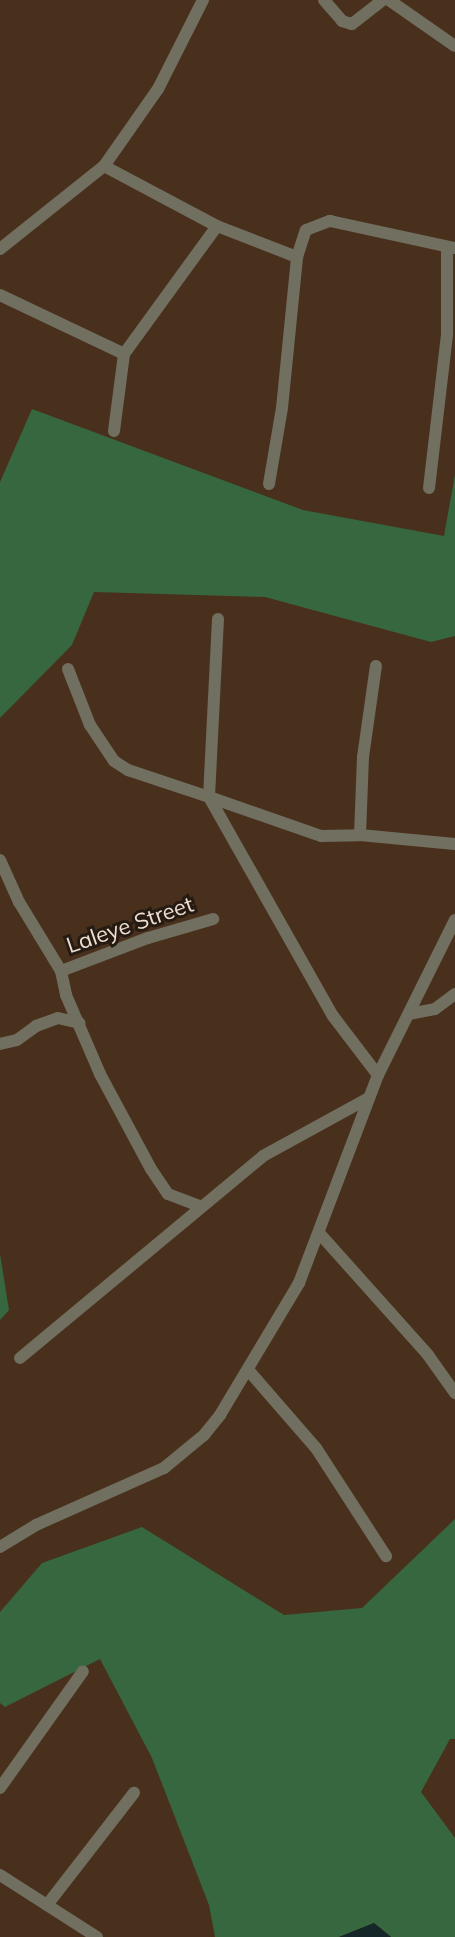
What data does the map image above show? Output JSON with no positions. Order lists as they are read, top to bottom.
{
  "streets": {
    "street": ["Laleye Street"]
  }
}
